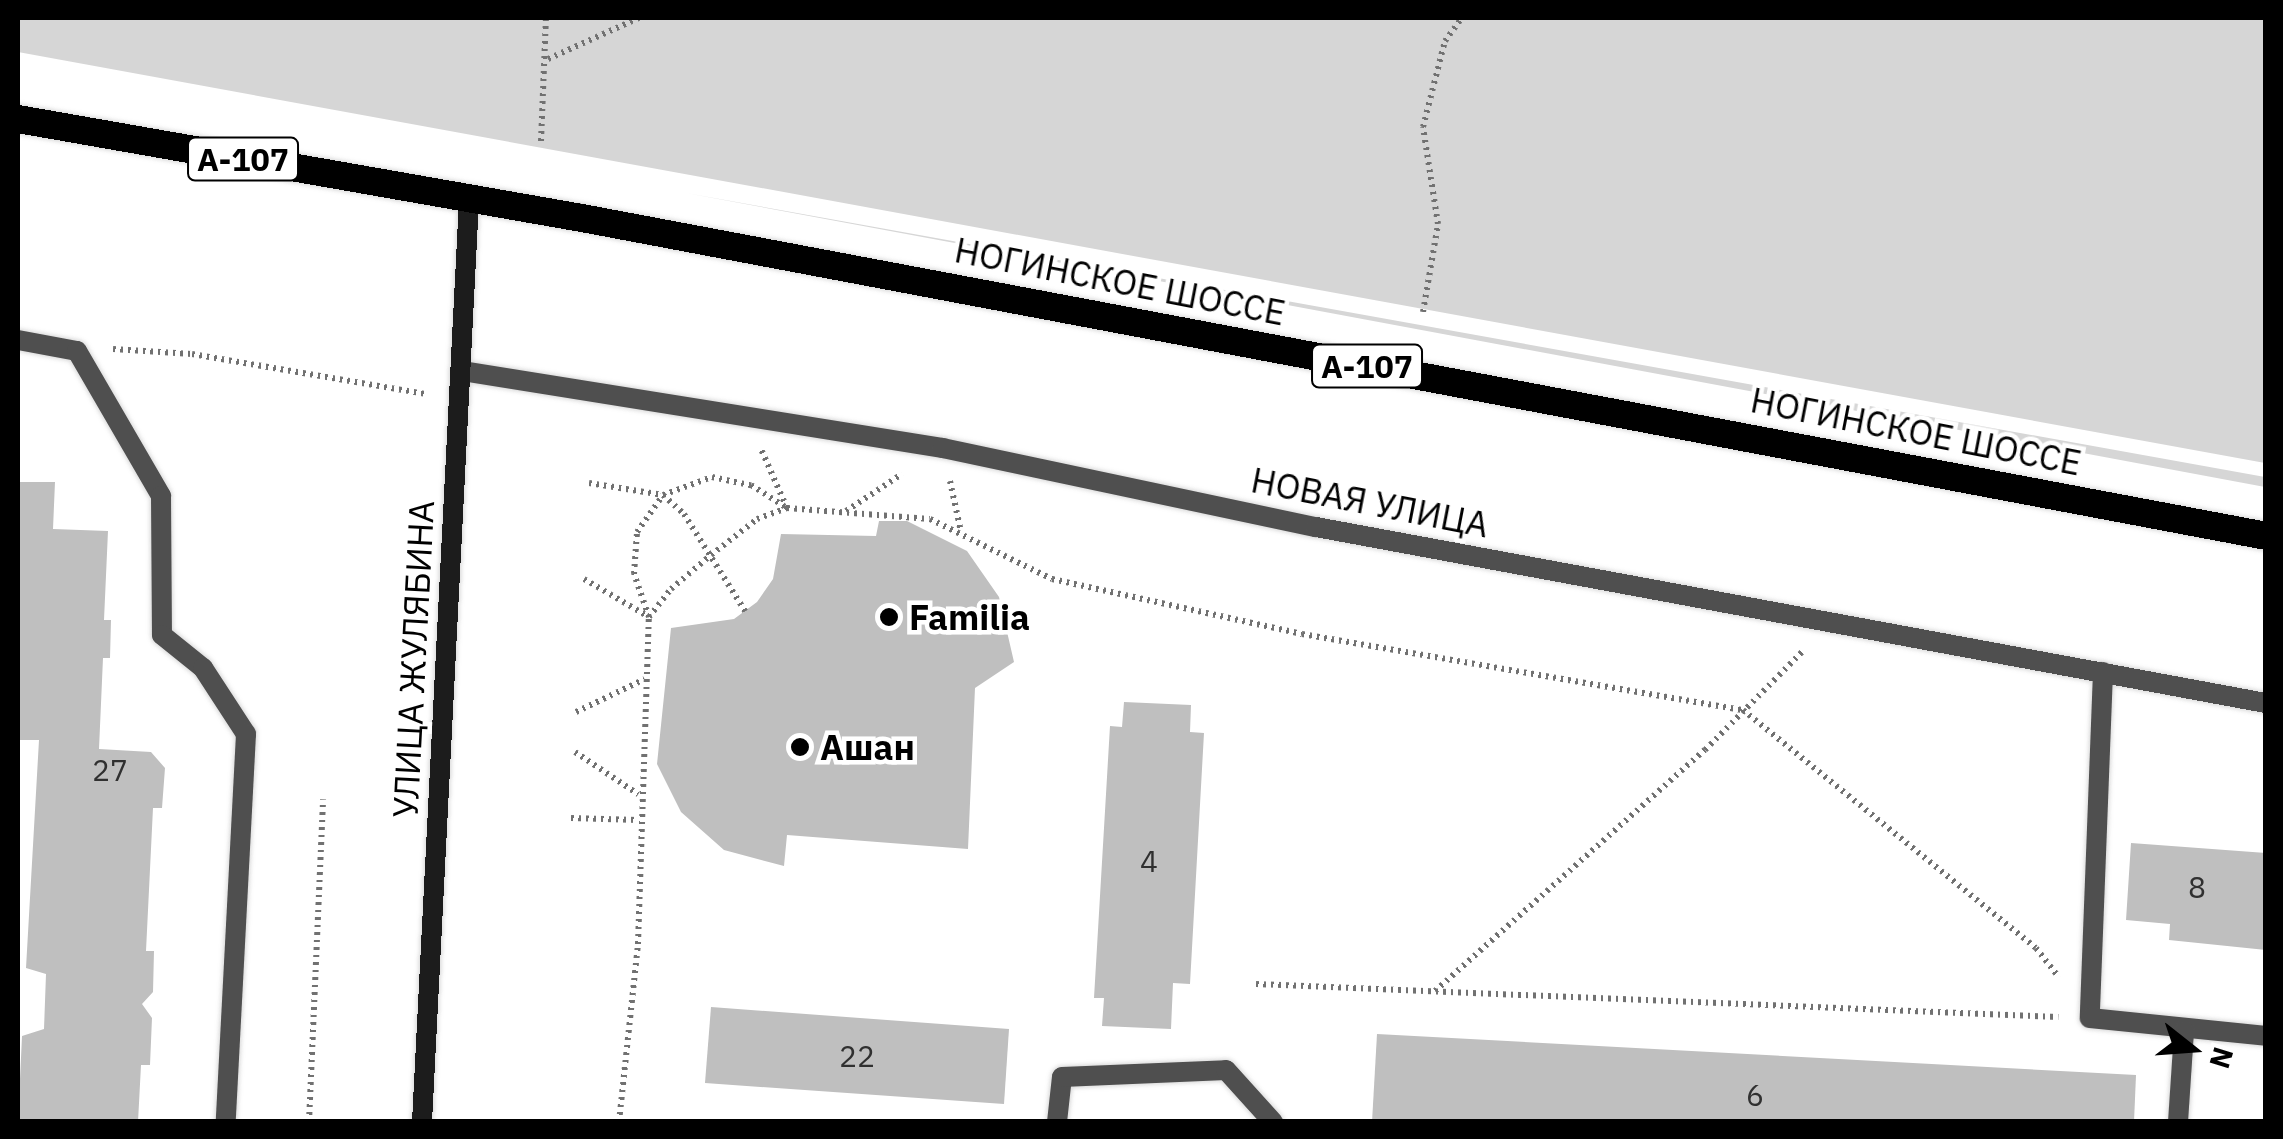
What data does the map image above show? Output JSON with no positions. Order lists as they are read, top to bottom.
{
  "streets": {
    "highway": ["А-107", "НОГИНСКОЕ ШОССЕ"],
    "main road": ["УЛИЦА ЖУЛЯБИНА"],
    "street": ["НОВАЯ УЛИЦА"]
  },
  "crossings": [
    ["НОГИНСКОЕ ШОССЕ", "УЛИЦА ЖУЛЯБИНА"],
    ["НОВАЯ УЛИЦА", "УЛИЦА ЖУЛЯБИНА"]
  ],
  "places": ["Familia", "Ашан"],
  "house_numbers": [
    "27",
    "4",
    "8",
    "22",
    "6"
  ],
  "north": "right"
}
